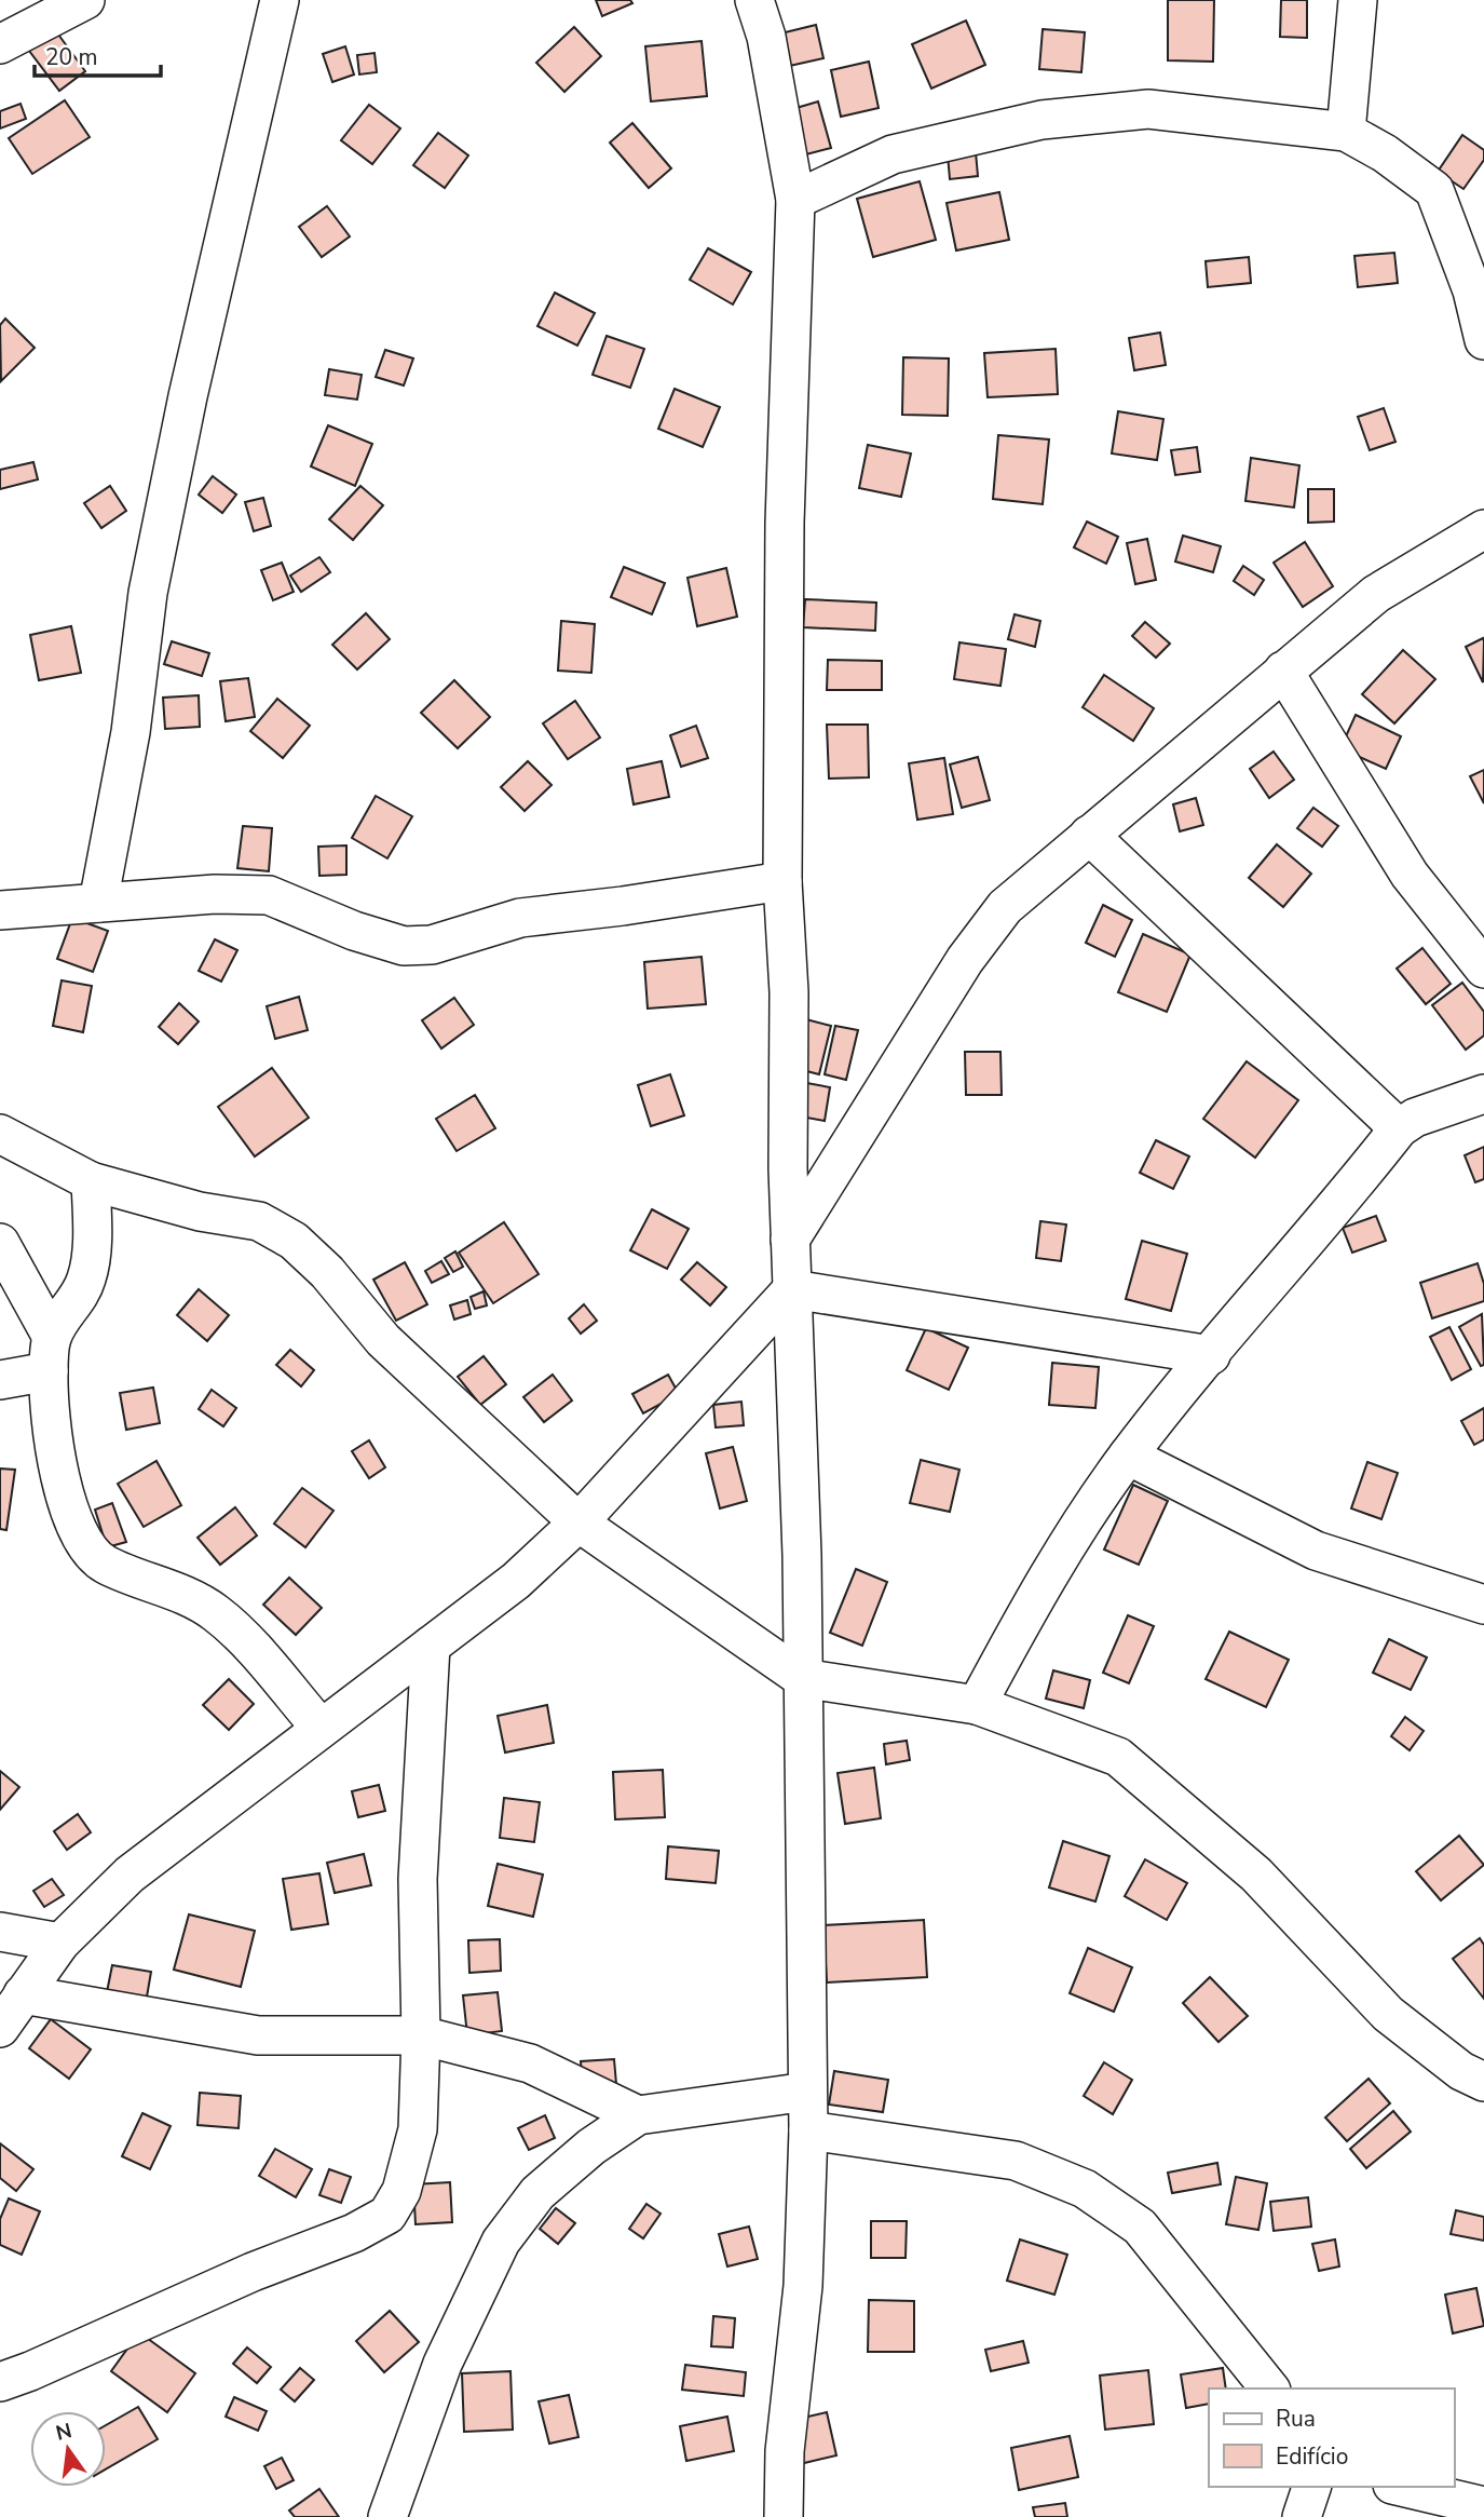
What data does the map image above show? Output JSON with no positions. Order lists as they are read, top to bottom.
{
  "legend": ["Rua", "Edifício"],
  "scale_bar": "20 m",
  "north": "top"
}
